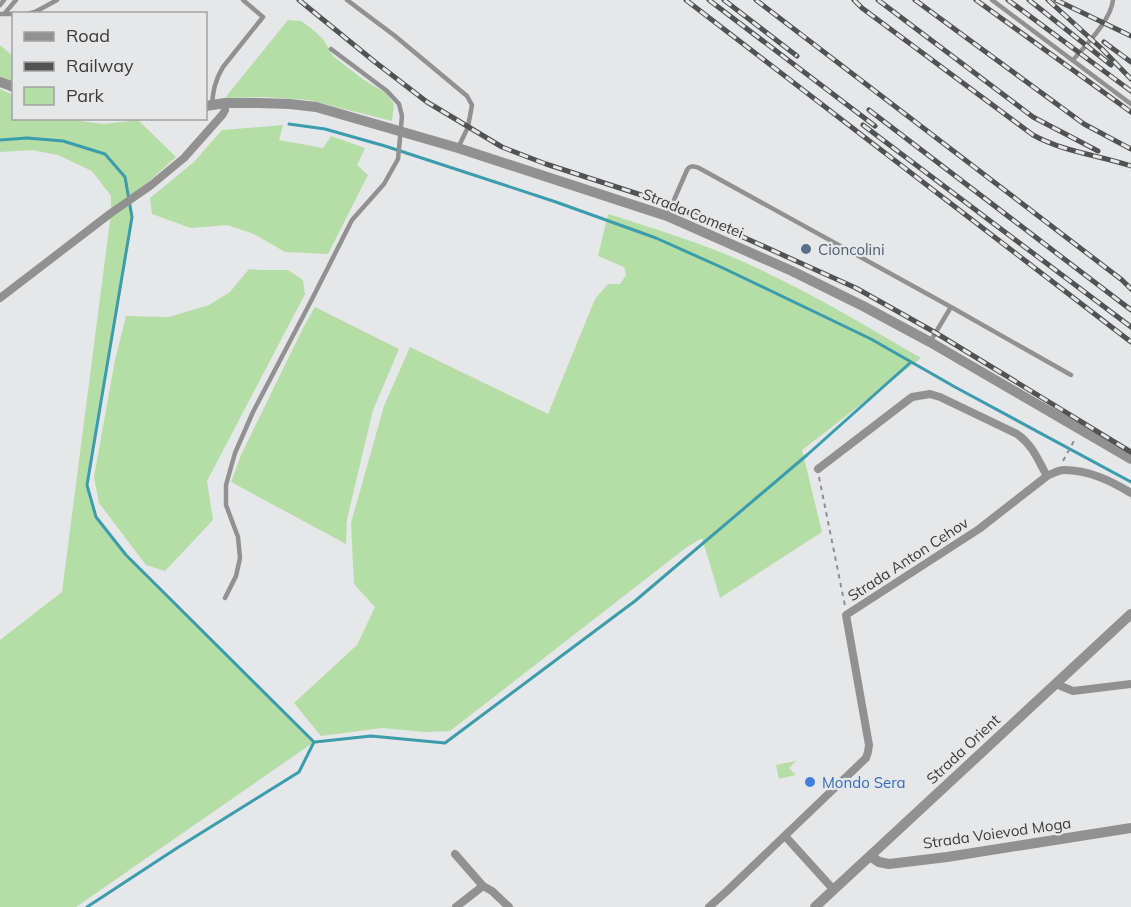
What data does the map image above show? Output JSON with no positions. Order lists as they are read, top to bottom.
{
  "streets": {
    "street": [
      "Strada Cometei",
      "Strada Anton Cehov",
      "Strada Orient",
      "Strada Voievod Moga"
    ]
  },
  "crossings": [
    ["Strada Orient", "Strada Voievod Moga"]
  ],
  "places": ["Cioncolini", "Mondo Sera"],
  "legend": ["Road", "Railway", "Park"]
}
